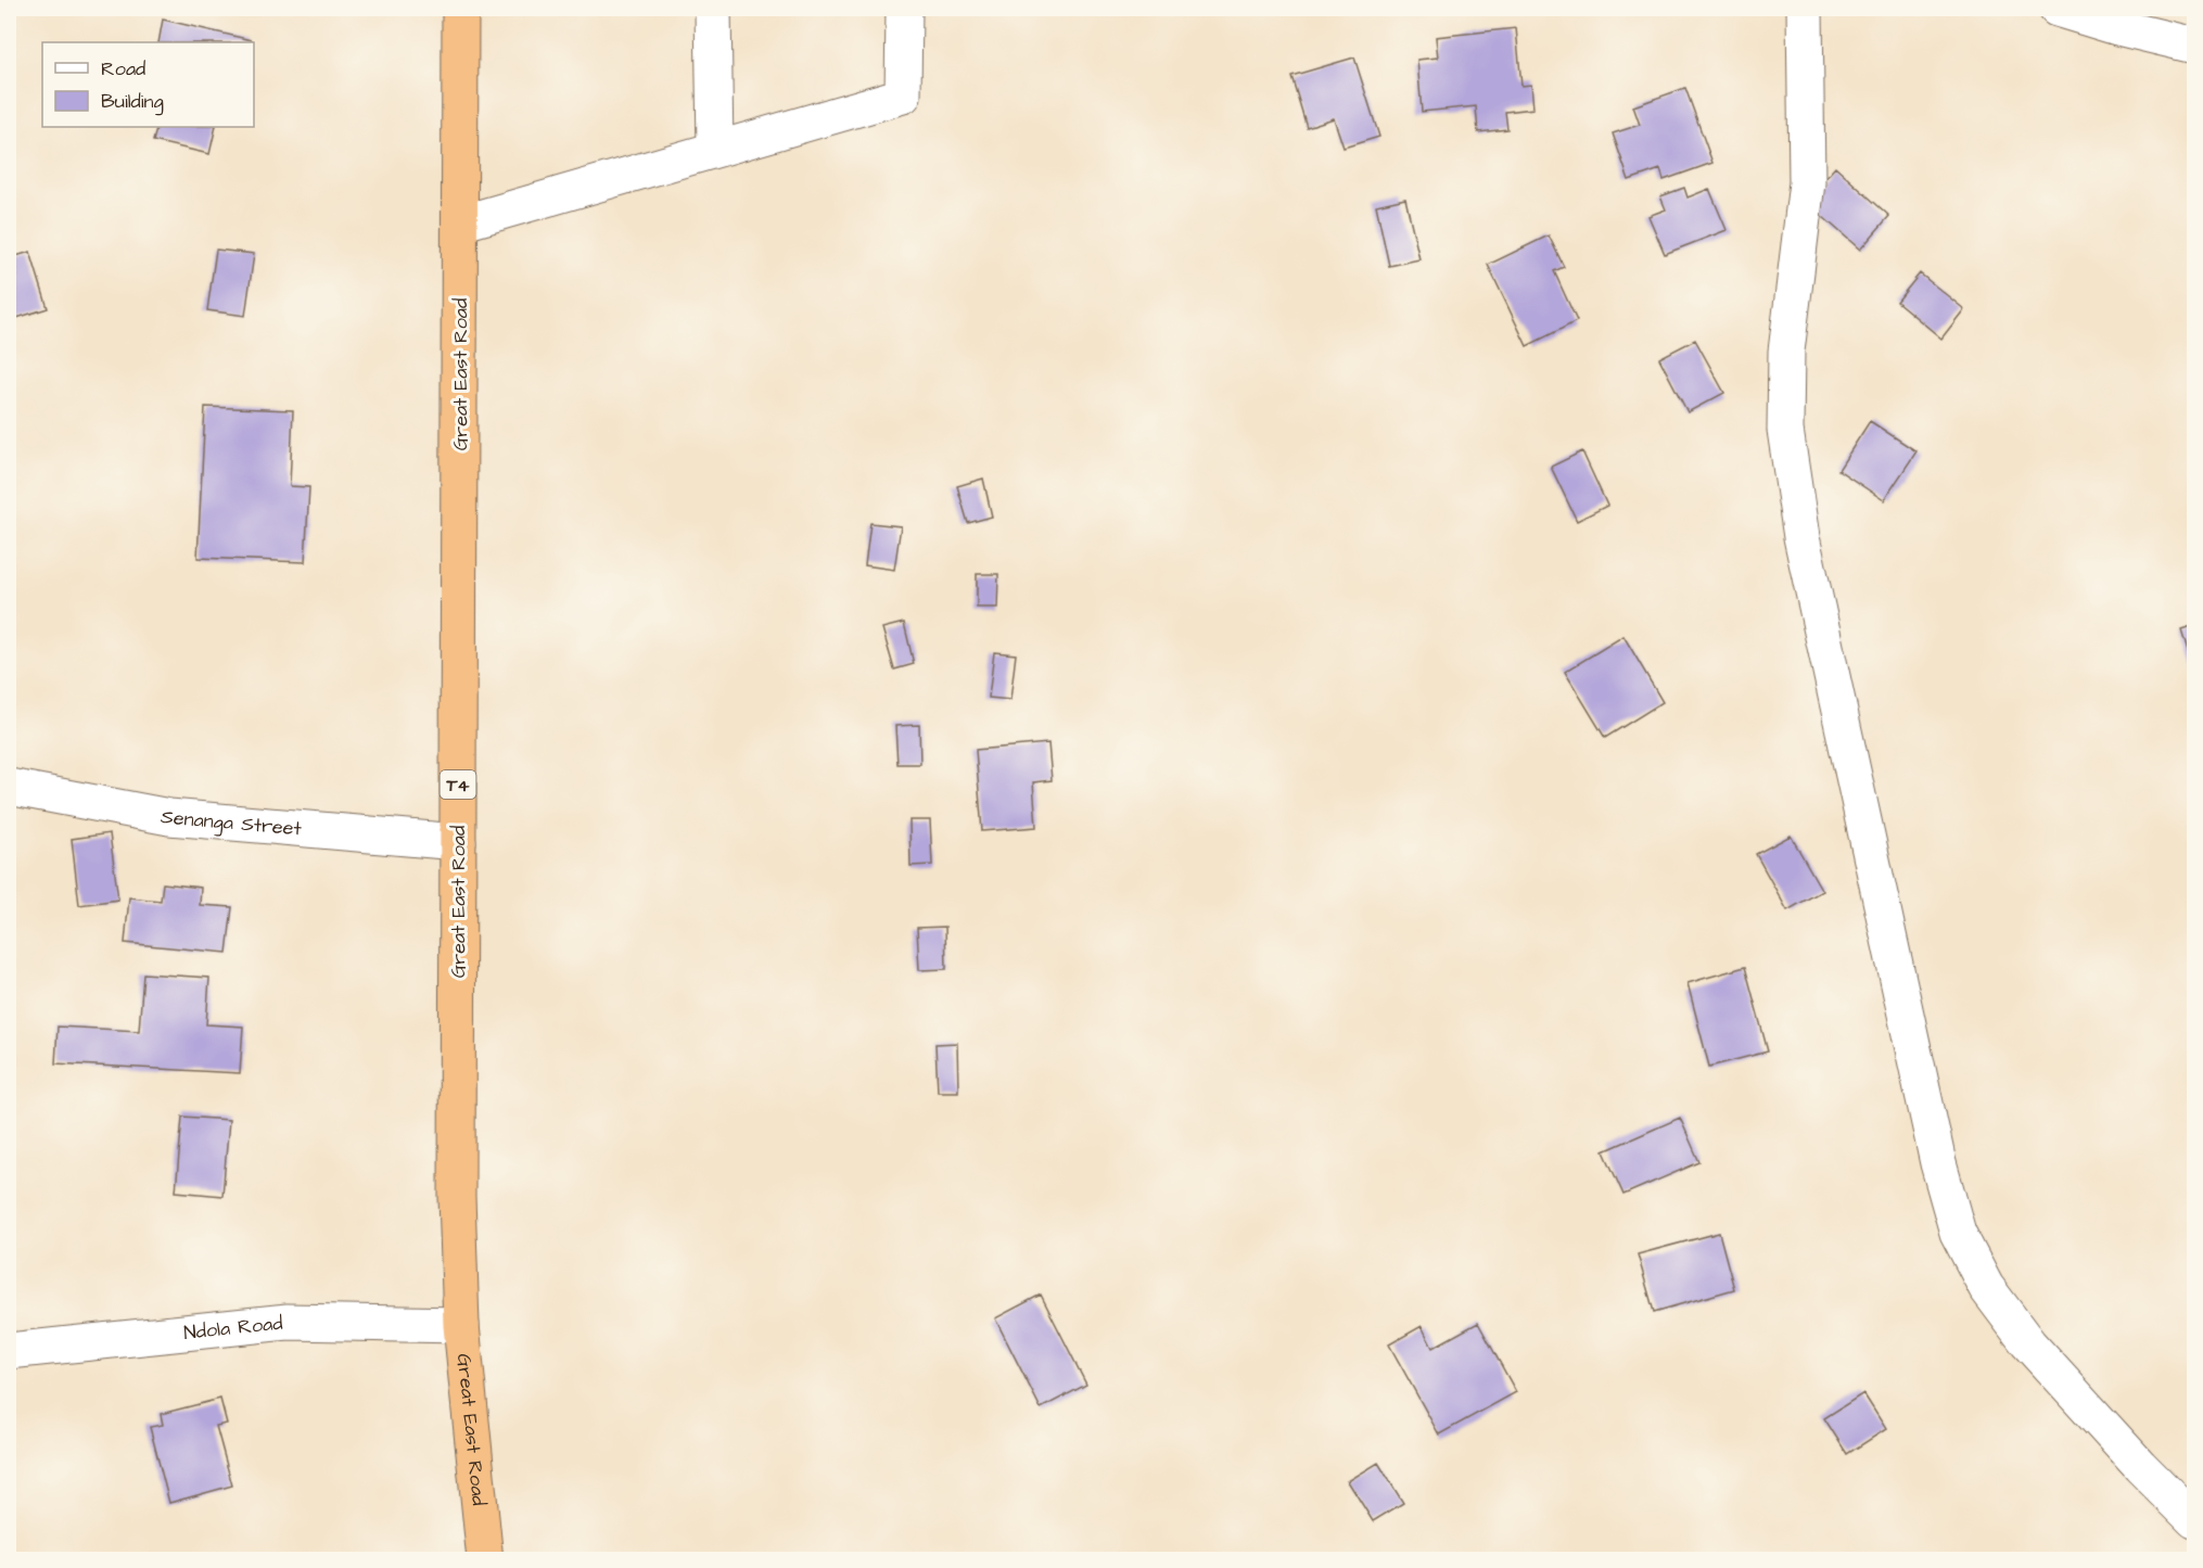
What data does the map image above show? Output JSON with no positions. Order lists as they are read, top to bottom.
{
  "streets": {
    "highway": ["Great East Road", "T4"],
    "street": ["Senanga Street", "Ndola Road"]
  },
  "crossings": [
    ["Great East Road", "Senanga Street"],
    ["Great East Road", "Ndola Road"]
  ],
  "legend": ["Road", "Building"]
}
